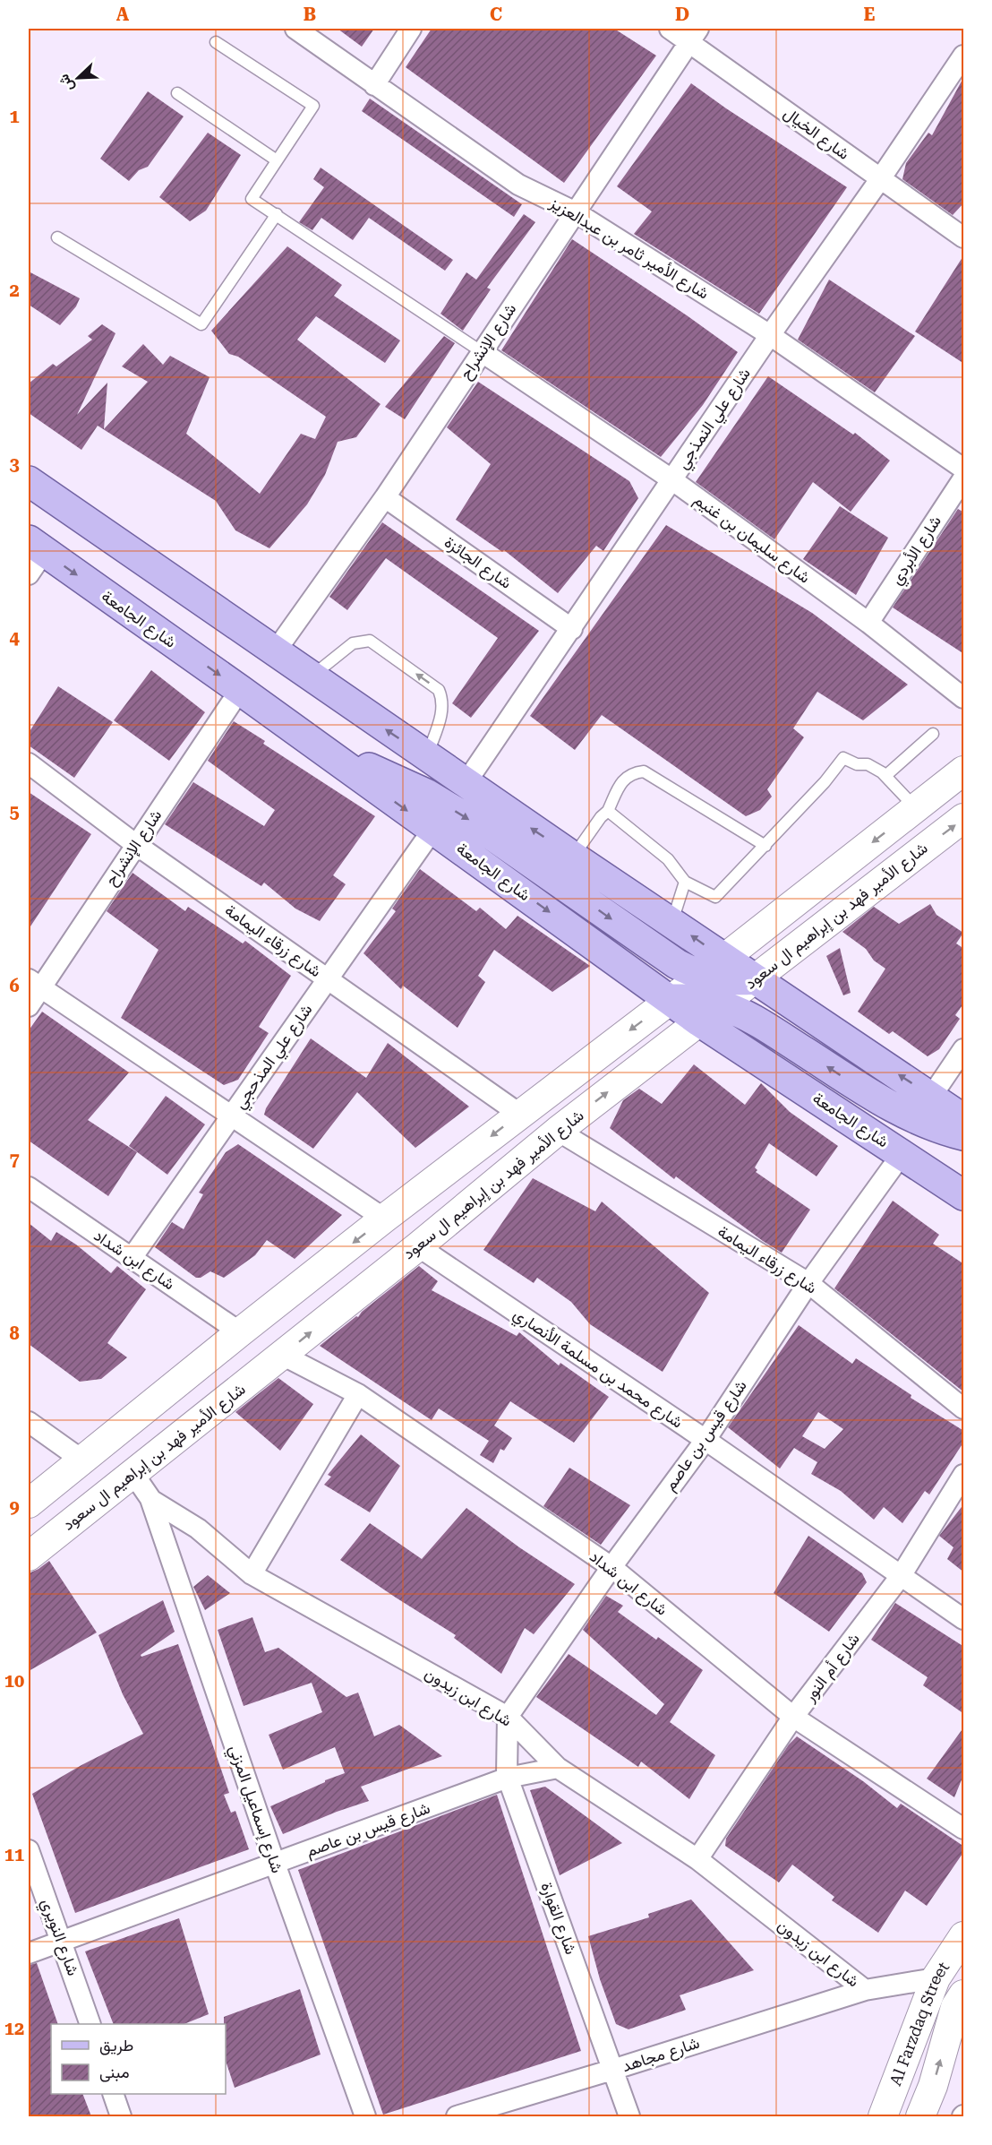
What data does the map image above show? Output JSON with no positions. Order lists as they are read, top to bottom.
{
  "streets": {
    "main road": ["شارع الجامعة", "شارع الأمير فهد بن إبراهيم ال سعود", "Al Farzdaq Street"],
    "street": [
      "شارع الخيال",
      "شارع الأمير ثامر بن عبدالعزيز",
      "شارع الإنشراح",
      "شارع علي النمذجي",
      "شارع سليمان بن غنيم",
      "شارع الأبردي",
      "شارع الجائزة",
      "شارع زرقاء اليمامة",
      "شارع علي المذحجي",
      "شارع ابن شداد",
      "شارع محمد بن مسلمة الأنصاري",
      "شارع قيس بن عاصم",
      "شارع أم النور",
      "شارع ابن زيدون",
      "شارع إسماعيل المزني",
      "شارع القوارة",
      "شارع النويري",
      "شارع مجاهد"
    ]
  },
  "crossings": [
    ["شارع الخيال", "شارع الإنشراح"],
    ["شارع الخيال", "شارع علي النمذجي"],
    ["شارع الأمير ثامر بن عبدالعزيز", "شارع الإنشراح"],
    ["شارع الأمير ثامر بن عبدالعزيز", "شارع علي النمذجي"],
    ["شارع الإنشراح", "شارع سليمان بن غنيم"],
    ["شارع الإنشراح", "شارع الجائزة"],
    ["شارع الإنشراح", "شارع الجامعة"],
    ["شارع الإنشراح", "شارع زرقاء اليمامة"],
    ["شارع علي النمذجي", "شارع سليمان بن غنيم"],
    ["شارع علي النمذجي", "شارع الجائزة"],
    ["شارع سليمان بن غنيم", "شارع الأبردي"],
    ["شارع الجامعة", "شارع الأمير فهد بن إبراهيم ال سعود"],
    ["شارع الجامعة", "شارع علي المذحجي"],
    ["شارع الجامعة", "شارع قيس بن عاصم"],
    ["شارع الأمير فهد بن إبراهيم ال سعود", "شارع زرقاء اليمامة"],
    ["شارع الأمير فهد بن إبراهيم ال سعود", "شارع ابن شداد"],
    ["شارع الأمير فهد بن إبراهيم ال سعود", "شارع محمد بن مسلمة الأنصاري"],
    ["شارع الأمير فهد بن إبراهيم ال سعود", "شارع ابن زيدون"],
    ["شارع زرقاء اليمامة", "شارع علي المذحجي"],
    ["شارع زرقاء اليمامة", "شارع قيس بن عاصم"],
    ["شارع علي المذحجي", "شارع ابن شداد"],
    ["شارع ابن شداد", "شارع قيس بن عاصم"],
    ["شارع ابن شداد", "شارع أم النور"],
    ["شارع محمد بن مسلمة الأنصاري", "شارع قيس بن عاصم"],
    ["شارع محمد بن مسلمة الأنصاري", "شارع أم النور"],
    ["شارع قيس بن عاصم", "شارع ابن زيدون"],
    ["شارع قيس بن عاصم", "شارع إسماعيل المزني"],
    ["شارع قيس بن عاصم", "شارع القوارة"],
    ["شارع قيس بن عاصم", "شارع النويري"],
    ["شارع أم النور", "شارع ابن زيدون"],
    ["شارع ابن زيدون", "شارع إسماعيل المزني"],
    ["شارع ابن زيدون", "شارع القوارة"],
    ["شارع ابن زيدون", "Al Farzdaq Street"],
    ["شارع ابن زيدون", "شارع مجاهد"],
    ["شارع القوارة", "شارع مجاهد"]
  ],
  "legend": ["طريق", "مبنى"],
  "north": "bottom left",
  "grid": {
    "columns": [
      "A",
      "B",
      "C",
      "D",
      "E"
    ],
    "rows": [
      "1",
      "2",
      "3",
      "4",
      "5",
      "6",
      "7",
      "8",
      "9",
      "10",
      "11",
      "12"
    ]
  }
}
